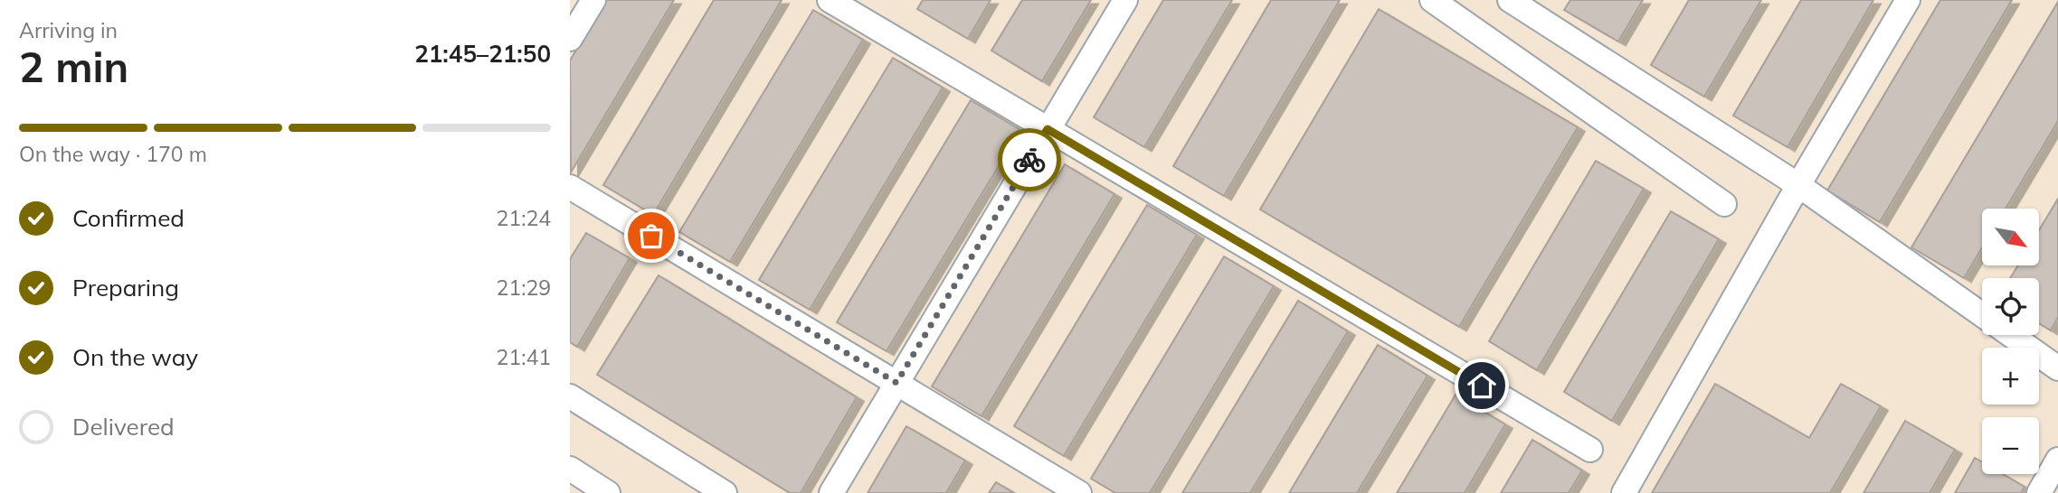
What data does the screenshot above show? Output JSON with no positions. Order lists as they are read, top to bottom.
{
  "north": "bottom right",
  "page": {
    "heading": ["2 min", "Arriving in", "21:45–21:50"],
    "bar": "On the way · 170 m",
    "list": [
      ["Confirmed", "21:24"],
      ["Preparing", "21:29"],
      ["On the way", "21:41"],
      "Delivered"
    ],
    "map_buttons": ["+", "−"]
  }
}
